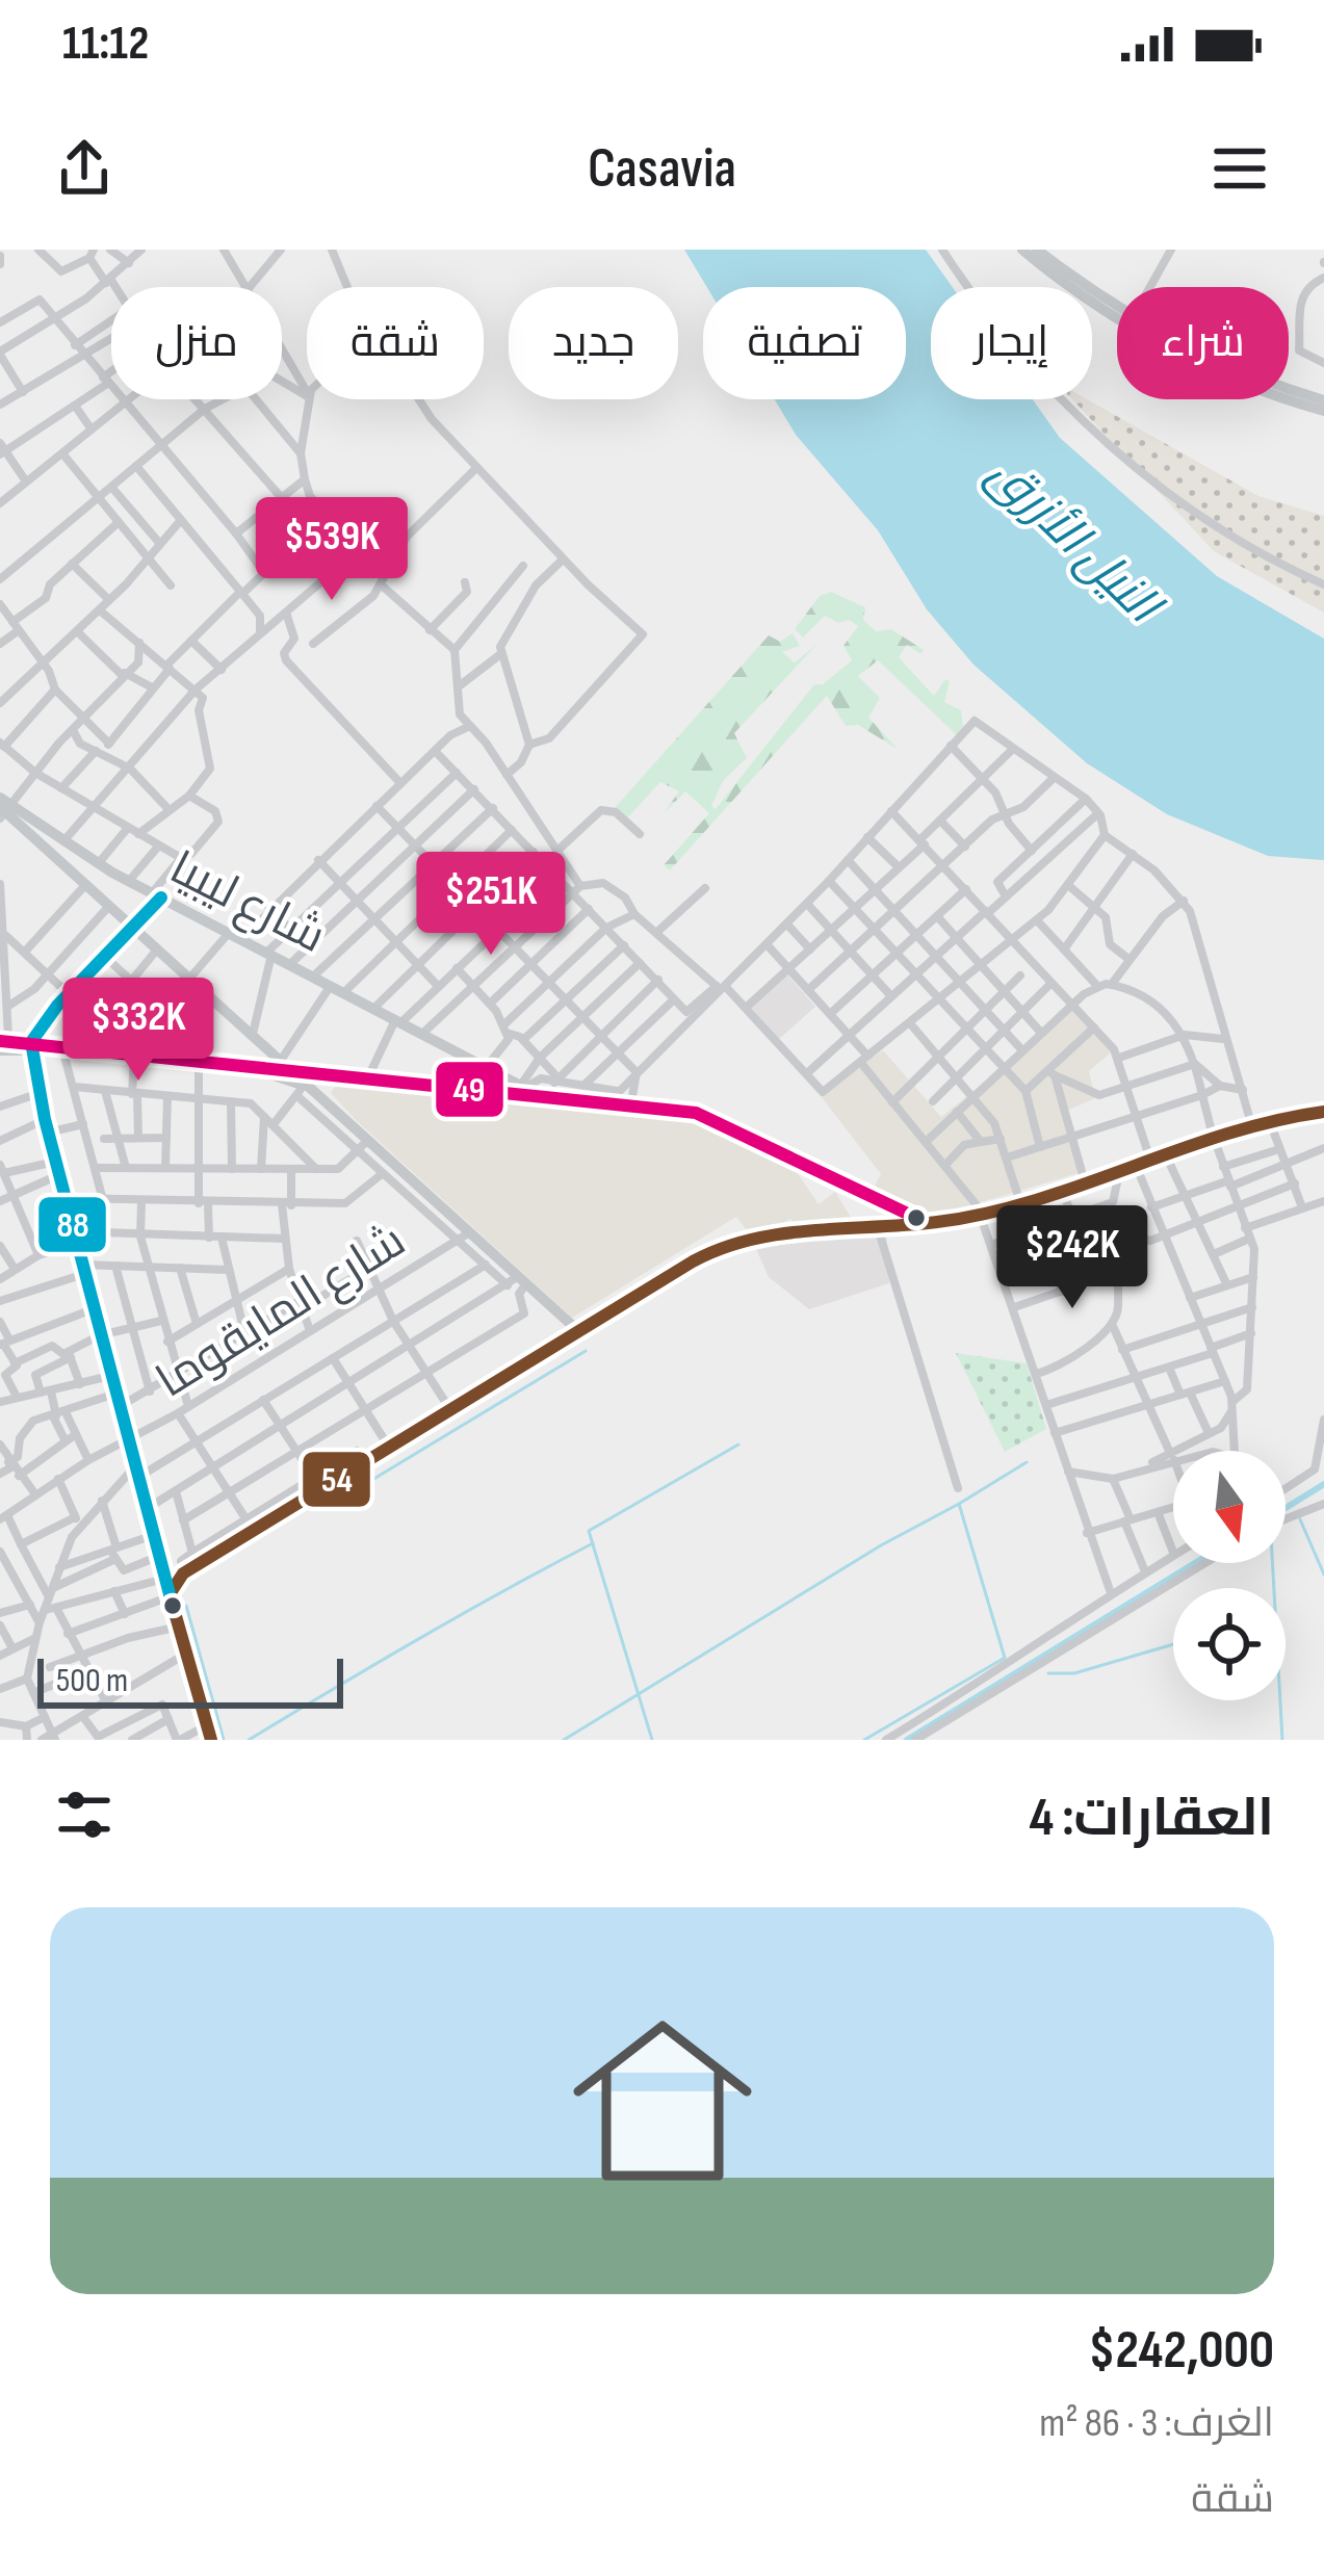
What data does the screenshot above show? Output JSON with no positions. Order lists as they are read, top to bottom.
{
  "streets": {
    "main road": ["شارع ليبيا"],
    "street": ["شارع المايقوما"]
  },
  "crossings": [
    ["شارع ليبيا", "شارع المايقوما"]
  ],
  "water": ["النيل الأزرق"],
  "lines": ["transit line 88", "transit line 49", "transit line 54"],
  "scale_bar": "500 m",
  "north": "bottom",
  "page": {
    "status": "11:12",
    "header": "Casavia",
    "chip": [
      "شراء",
      "إيجار",
      "تصفية",
      "جديد",
      "شقة",
      "منزل"
    ],
    "price": [
      "$539K",
      "$251K",
      "$332K",
      "$242K"
    ],
    "scale": "500 m",
    "heading": "العقارات: 4",
    "list": [
      {
        "name": "$242,000",
        "note": "الغرف: 3 · 86 m² · شقة"
      }
    ]
  }
}
